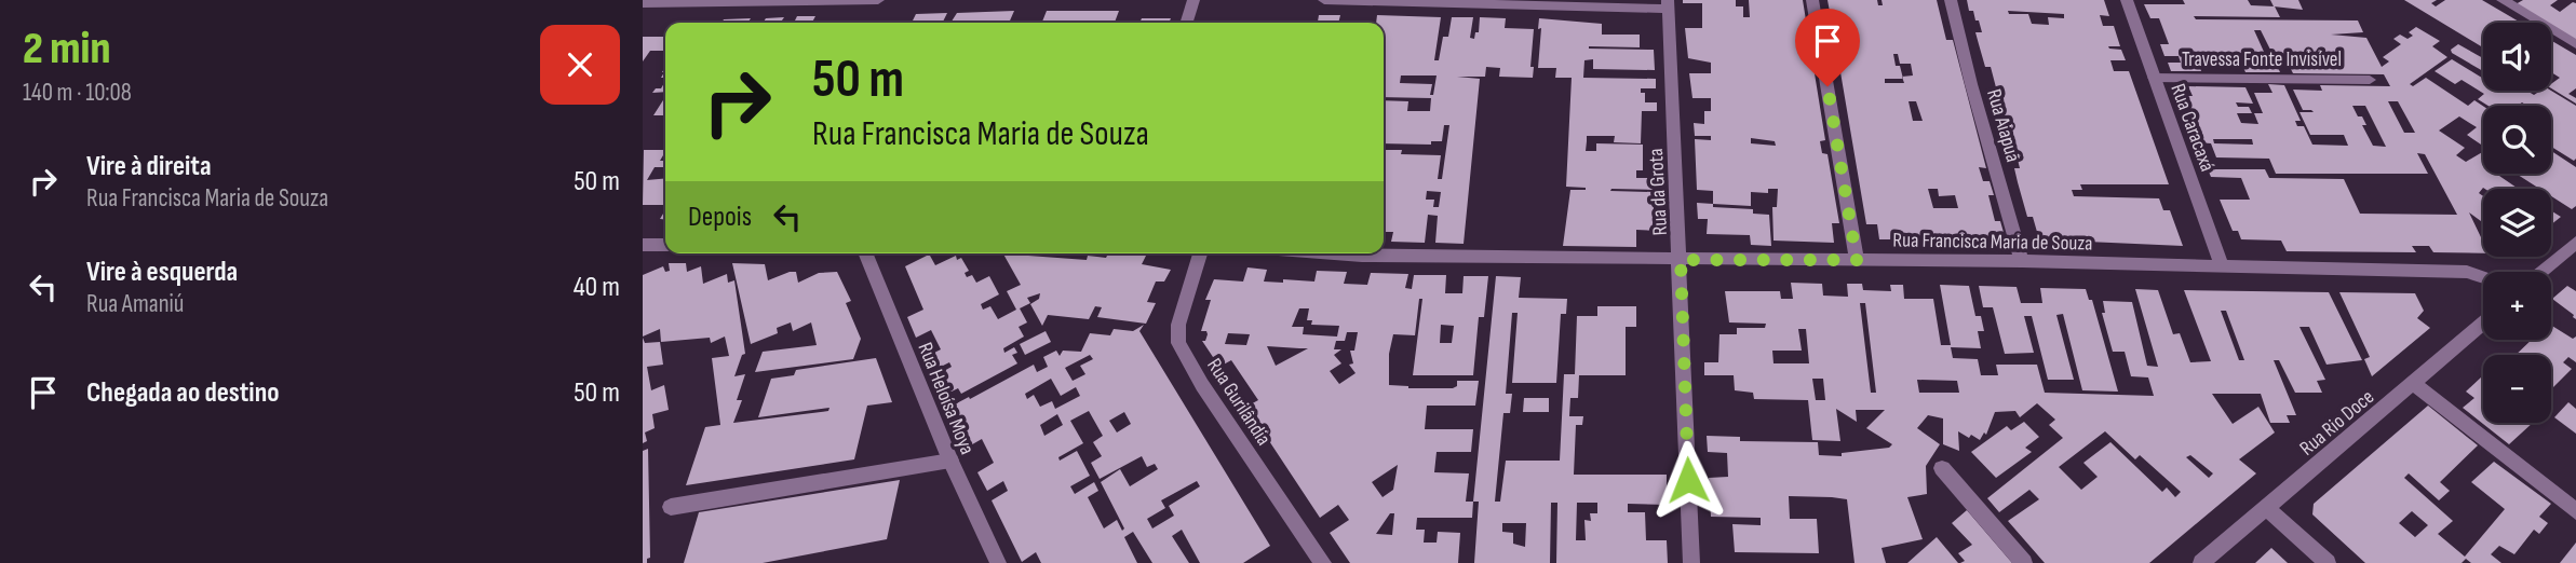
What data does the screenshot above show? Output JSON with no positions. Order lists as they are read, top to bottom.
{
  "streets": {
    "street": [
      "Travessa Fonte Invisível",
      "Rua Aiapuã",
      "Rua Caracaxá",
      "Rua da Grota",
      "Rua Francisca Maria de Souza",
      "Rua Heloísa Moya",
      "Rua Gurilândia",
      "Rua Rio Doce"
    ]
  },
  "crossings": [
    ["Travessa Fonte Invisível", "Rua Caracaxá"],
    ["Rua Aiapuã", "Rua Francisca Maria de Souza"],
    ["Rua Caracaxá", "Rua Francisca Maria de Souza"],
    ["Rua da Grota", "Rua Francisca Maria de Souza"]
  ],
  "page": {
    "heading": ["2 min", "140 m · 10:08"],
    "map_buttons": ["+", "−"],
    "turn": ["50 m", "Rua Francisca Maria de Souza"],
    "list": [
      {
        "name": "Vire à direita",
        "note": "Rua Francisca Maria de Souza",
        "value": "50 m"
      },
      {
        "name": "Vire à esquerda",
        "note": "Rua Amaniú",
        "value": "40 m"
      },
      {
        "name": "Chegada ao destino",
        "value": "50 m"
      }
    ],
    "then": "Depois"
  }
}
